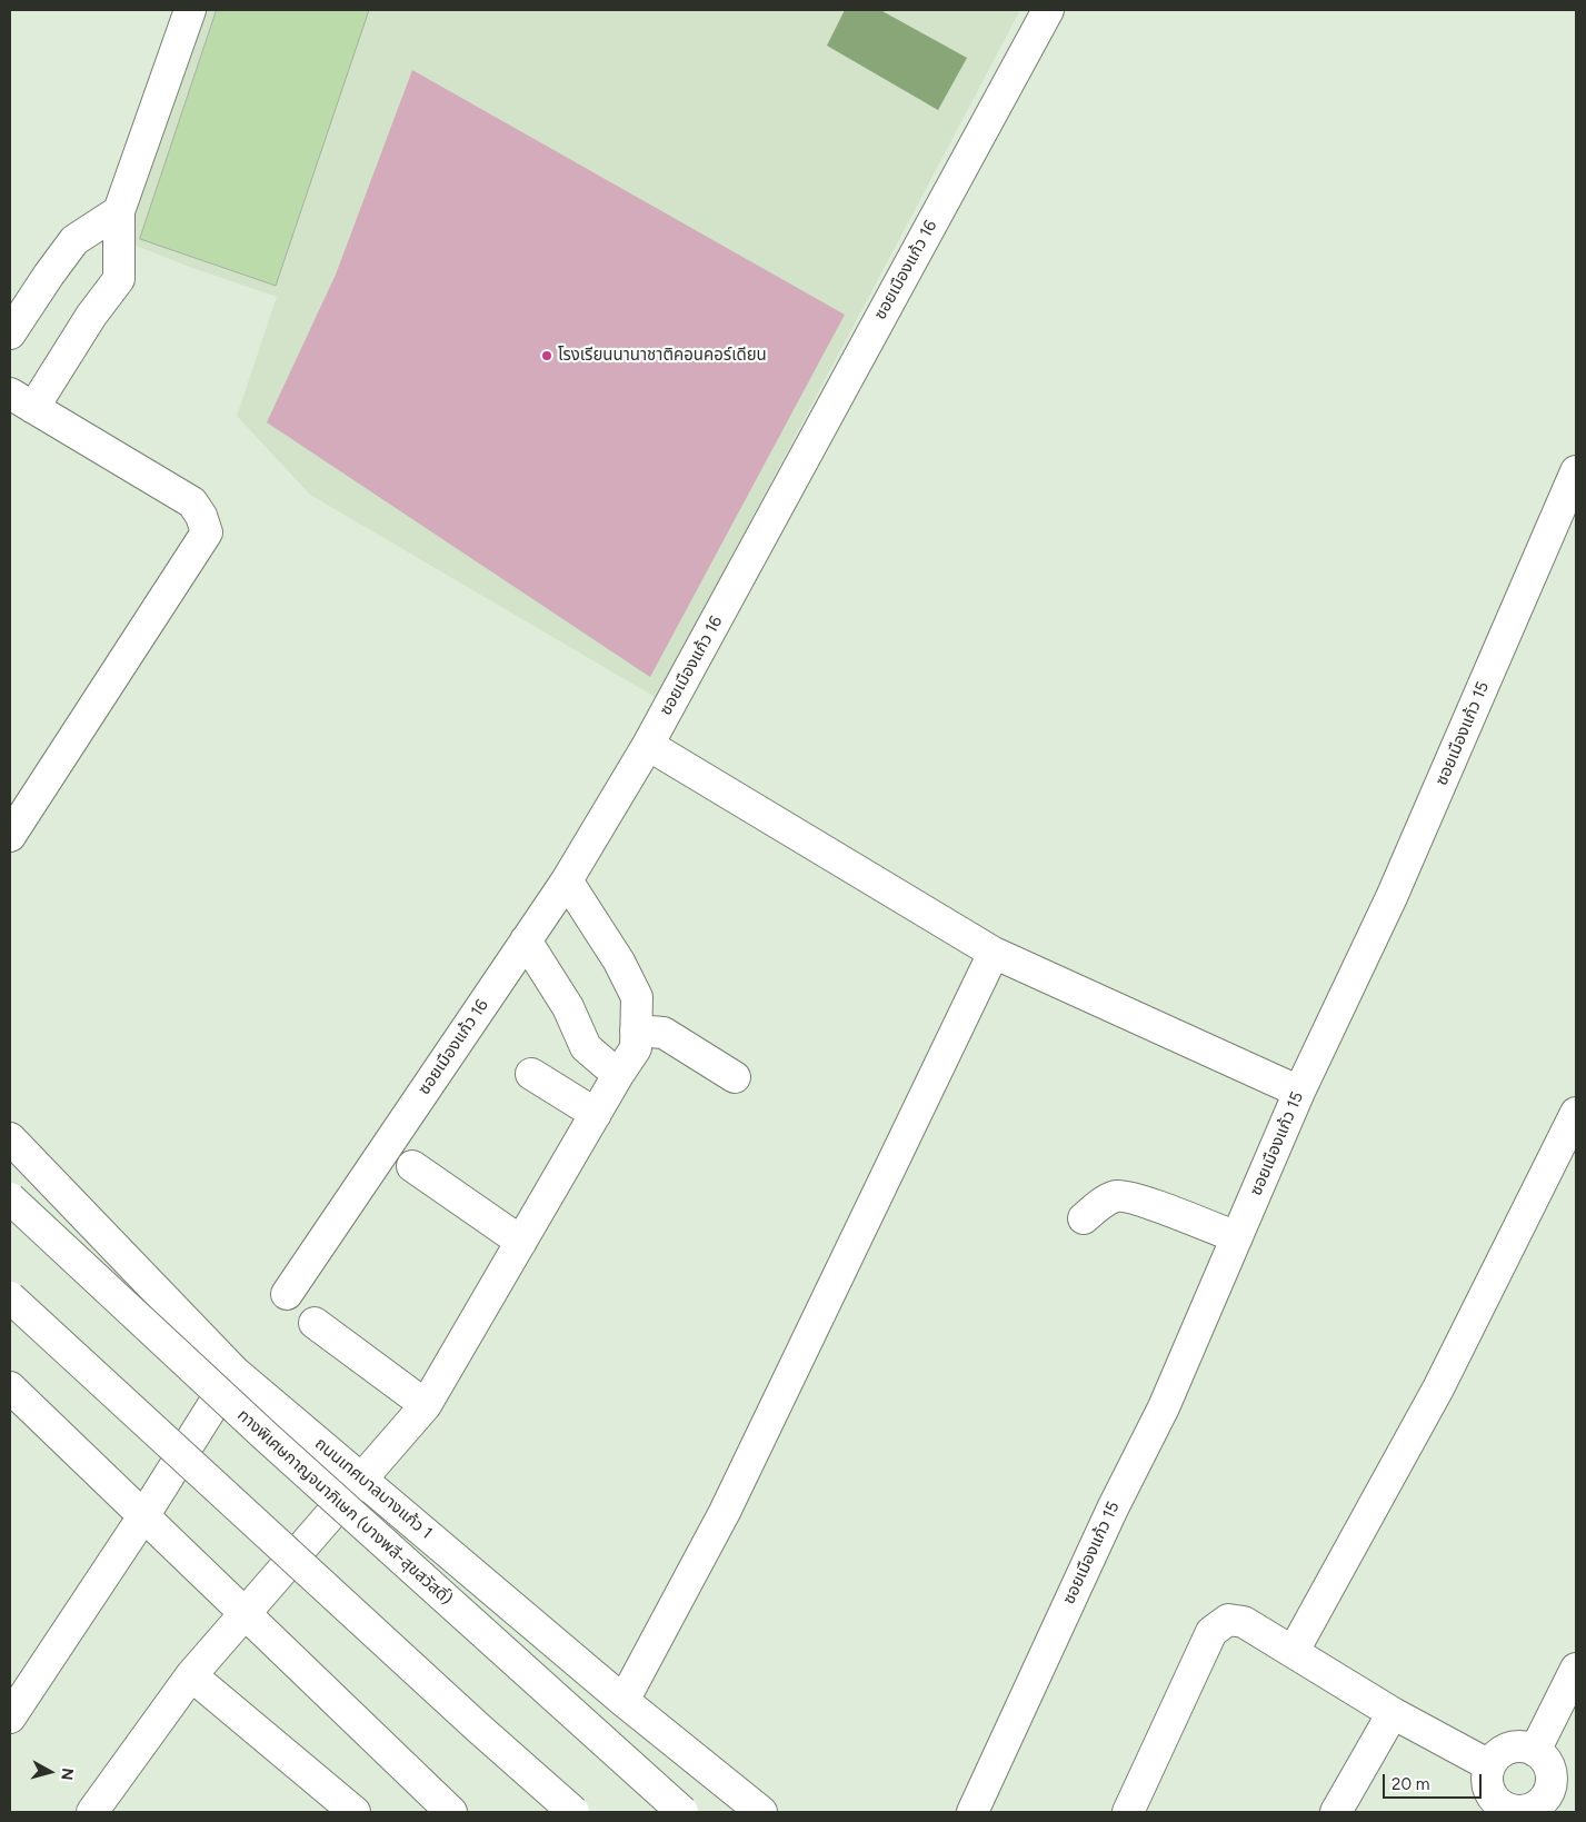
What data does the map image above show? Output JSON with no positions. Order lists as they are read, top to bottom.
{
  "streets": {
    "main road": [
      "ซอยเมืองแก้ว 16",
      "ซอยเมืองแก้ว 15",
      "ถนนเทศบาลบางแก้ว 1",
      "ทางพิเศษกาญจนาภิเษก (บางพลี-สุขสวัสดิ์)"
    ]
  },
  "places": ["โรงเรียนนานาชาติคอนคอร์เดียน"],
  "scale_bar": "20 m",
  "north": "right"
}
